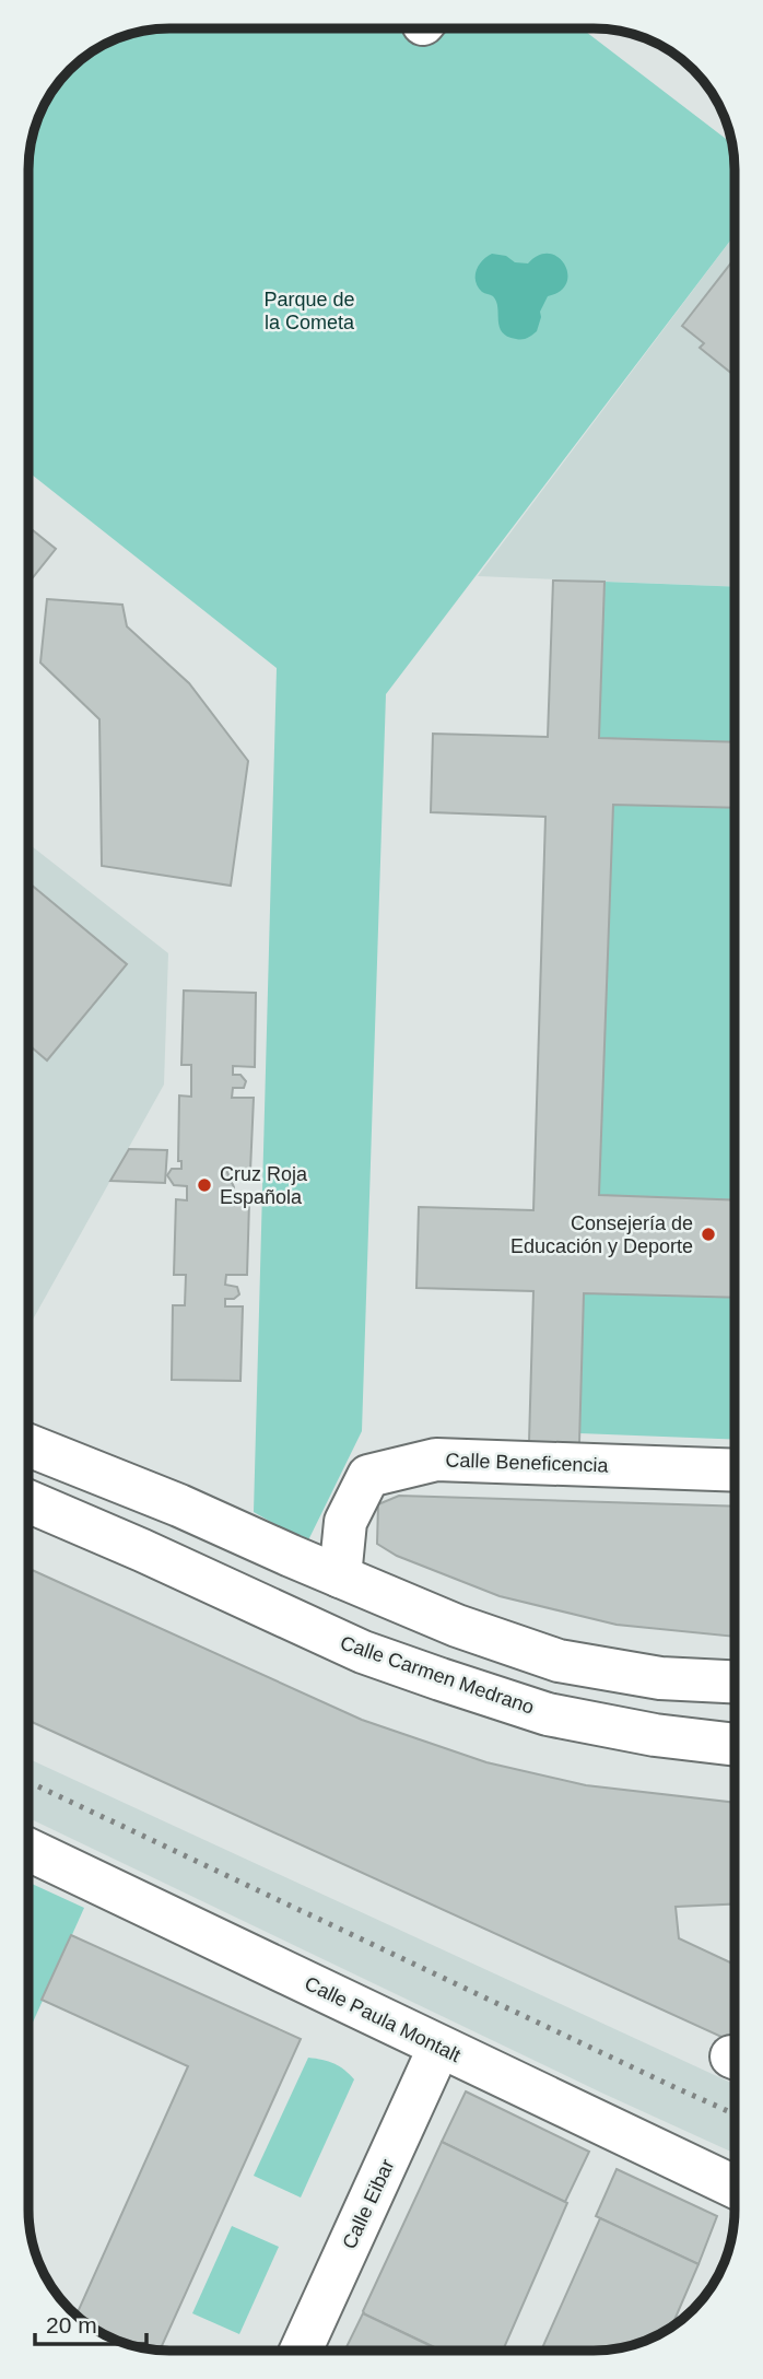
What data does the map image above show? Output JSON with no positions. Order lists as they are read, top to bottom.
{
  "streets": {
    "street": [
      "Calle Beneficencia",
      "Calle Carmen Medrano",
      "Calle Paula Montalt",
      "Calle Eibar"
    ]
  },
  "crossings": [
    ["Calle Paula Montalt", "Calle Eibar"]
  ],
  "parks": ["Parque de la Cometa"],
  "places": ["Cruz Roja Española", "Consejería de Educación y Deporte"],
  "scale_bar": "20 m"
}
